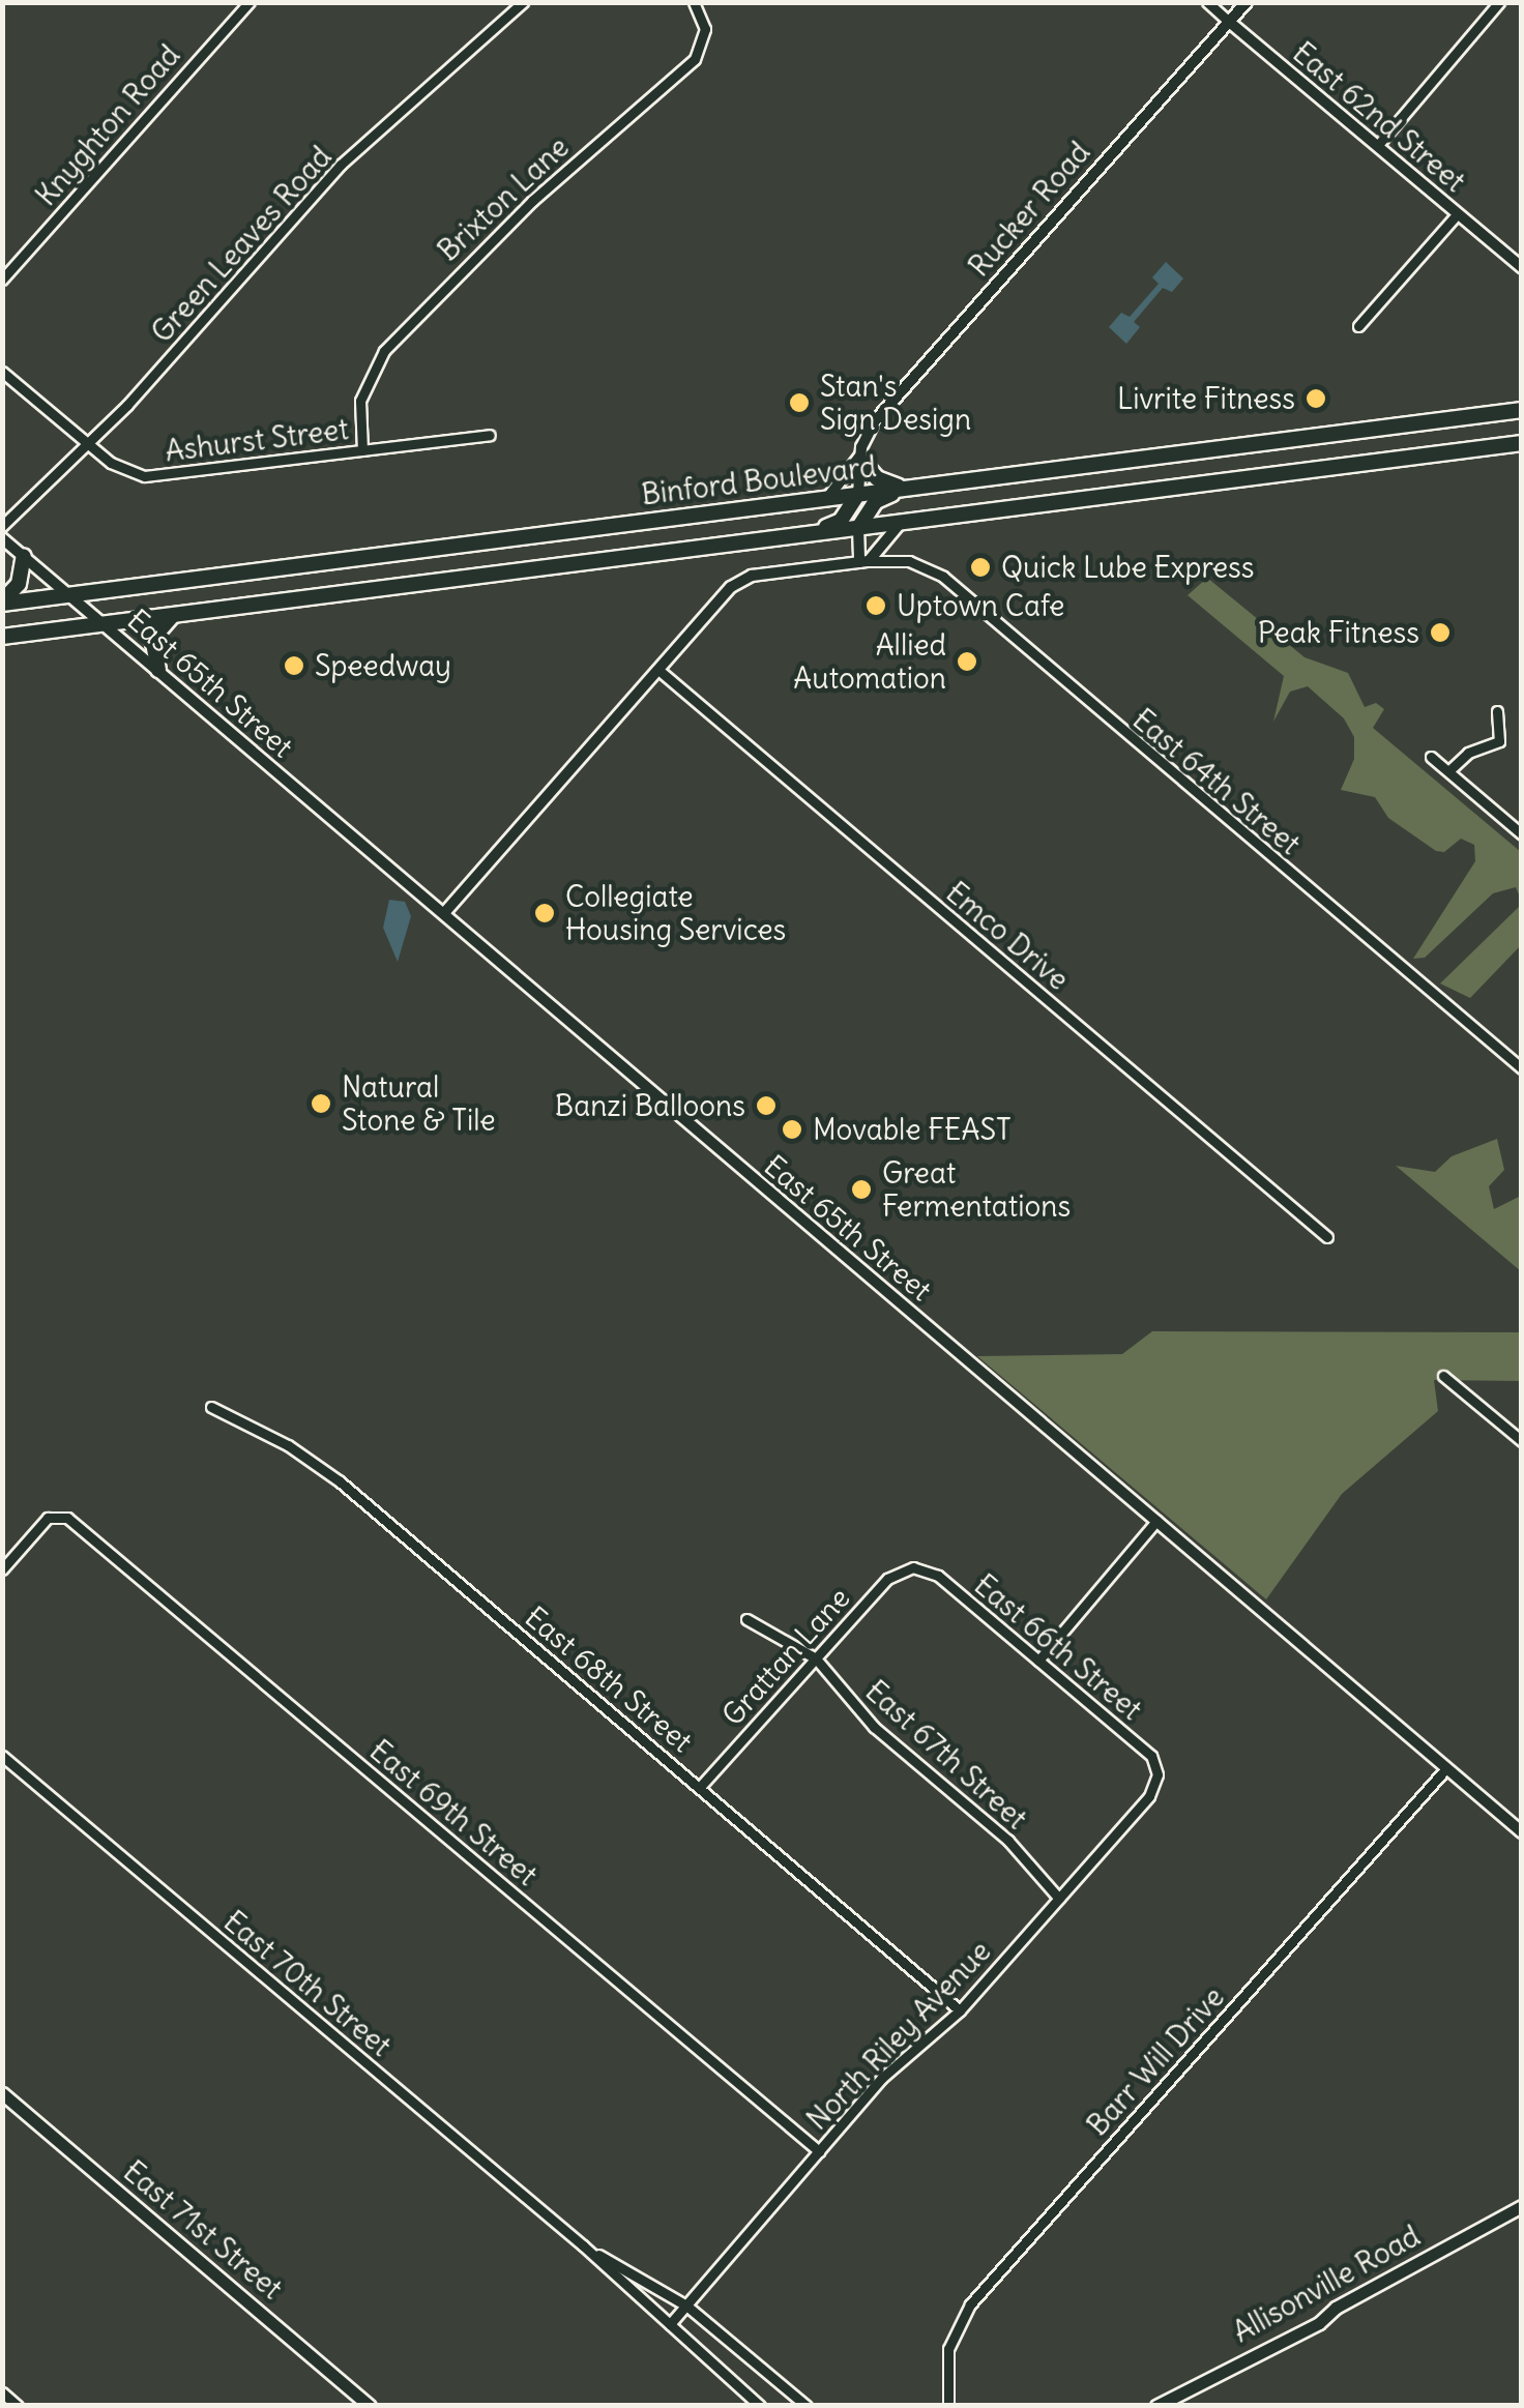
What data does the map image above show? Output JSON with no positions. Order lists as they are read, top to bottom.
{
  "streets": {
    "main road": ["Binford Boulevard", "East 71st Street", "Allisonville Road"],
    "street": [
      "East 62nd Street",
      "Knyghton Road",
      "Brixton Lane",
      "Rucker Road",
      "Green Leaves Road",
      "Ashurst Street",
      "East 65th Street",
      "East 64th Street",
      "Emco Drive",
      "East 66th Street",
      "Grattan Lane",
      "East 68th Street",
      "East 67th Street",
      "East 69th Street",
      "East 70th Street",
      "North Riley Avenue",
      "Barr Will Drive"
    ]
  },
  "crossings": [
    ["East 62nd Street", "Rucker Road"],
    ["Brixton Lane", "Ashurst Street"],
    ["Rucker Road", "Binford Boulevard"],
    ["Green Leaves Road", "Ashurst Street"],
    ["Binford Boulevard", "East 65th Street"],
    ["East 65th Street", "Barr Will Drive"],
    ["East 66th Street", "Grattan Lane"],
    ["East 66th Street", "North Riley Avenue"],
    ["Grattan Lane", "East 68th Street"],
    ["Grattan Lane", "East 67th Street"],
    ["East 68th Street", "North Riley Avenue"],
    ["East 67th Street", "North Riley Avenue"],
    ["East 69th Street", "North Riley Avenue"],
    ["East 70th Street", "North Riley Avenue"]
  ],
  "places": [
    "Livrite Fitness",
    "Stan's Sign Design",
    "Quick Lube Express",
    "Uptown Cafe",
    "Peak Fitness",
    "Allied Automation",
    "Speedway",
    "Collegiate Housing Services",
    "Natural Stone & Tile",
    "Banzi Balloons",
    "Movable FEAST",
    "Great Fermentations"
  ]
}
